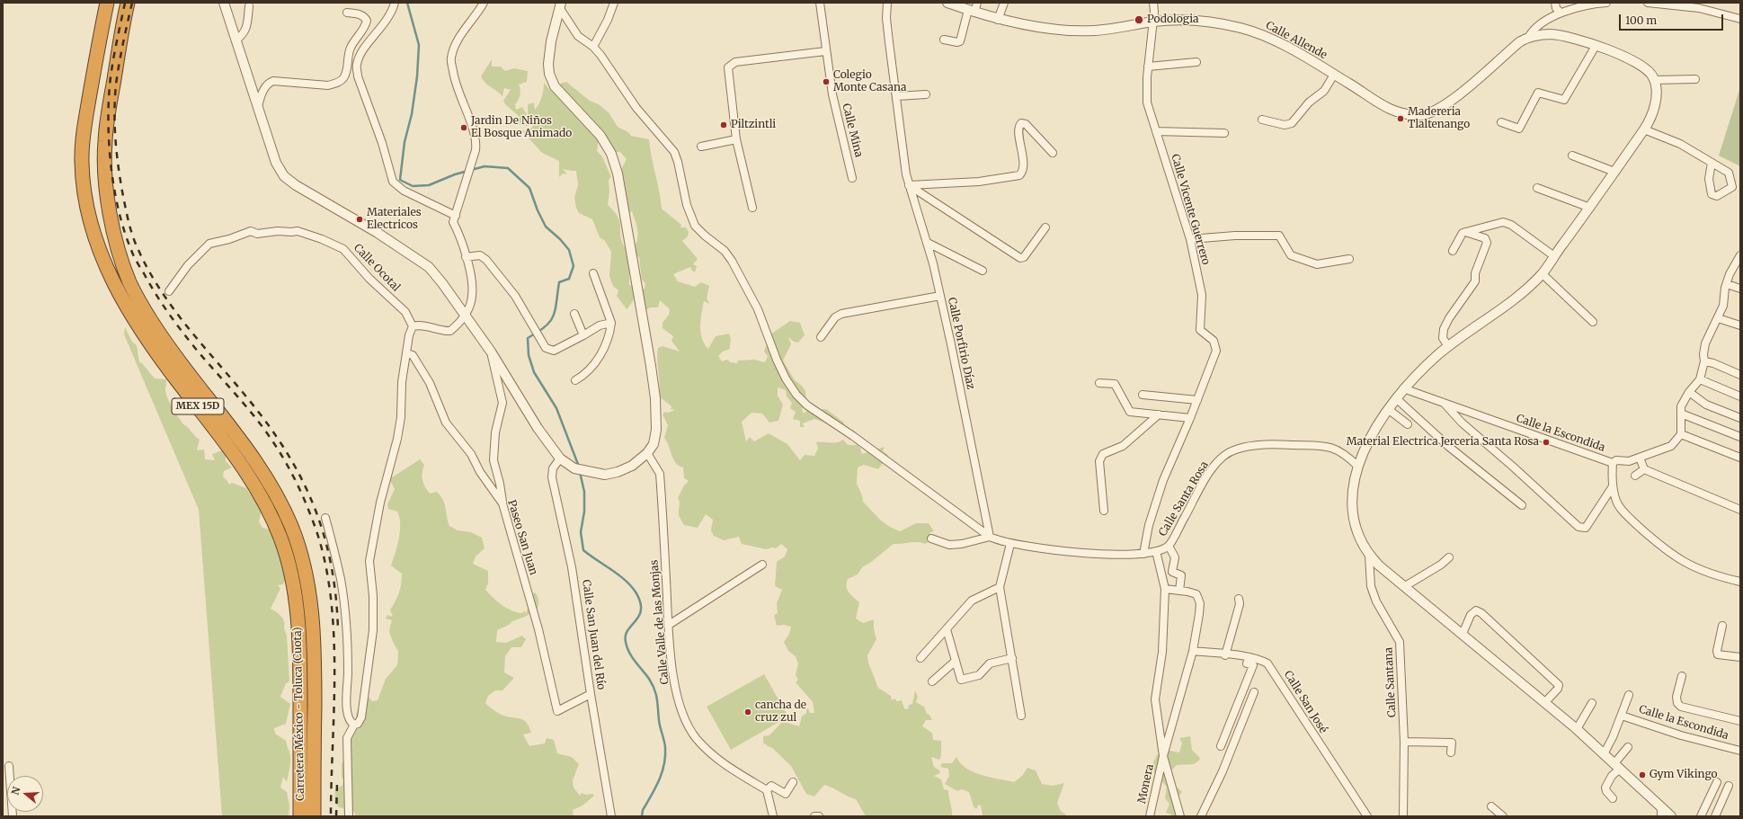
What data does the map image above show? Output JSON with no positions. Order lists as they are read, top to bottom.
{
  "streets": {
    "highway": ["MEX 15D", "Carretera México - Toluca (Cuota)"],
    "street": [
      "Calle Allende",
      "Calle Mina",
      "Calle Vicente Guerrero",
      "Calle Ocotal",
      "Calle Porfirio Díaz",
      "Calle la Escondida",
      "Calle Santa Rosa",
      "Paseo San Juan",
      "Calle Valle de las Monjas",
      "Calle San Juan del Río",
      "Calle Santana",
      "Calle San José",
      "Monera"
    ]
  },
  "crossings": [
    ["Calle Allende", "Calle Vicente Guerrero"],
    ["Calle Vicente Guerrero", "Calle Santa Rosa"],
    ["Calle Santa Rosa", "Monera"],
    ["Paseo San Juan", "Calle San Juan del Río"],
    ["Calle San José", "Monera"]
  ],
  "places": [
    "Podologia",
    "Colegio Monte Casana",
    "Madereria Tlaltenango",
    "Piltzintli",
    "Jardin De Niños El Bosque Animado",
    "Materiales Electricos",
    "Material Electrica Jerceria Santa Rosa",
    "cancha de cruz zul",
    "Gym Vikingo"
  ],
  "scale_bar": "100 m",
  "north": "left"
}
